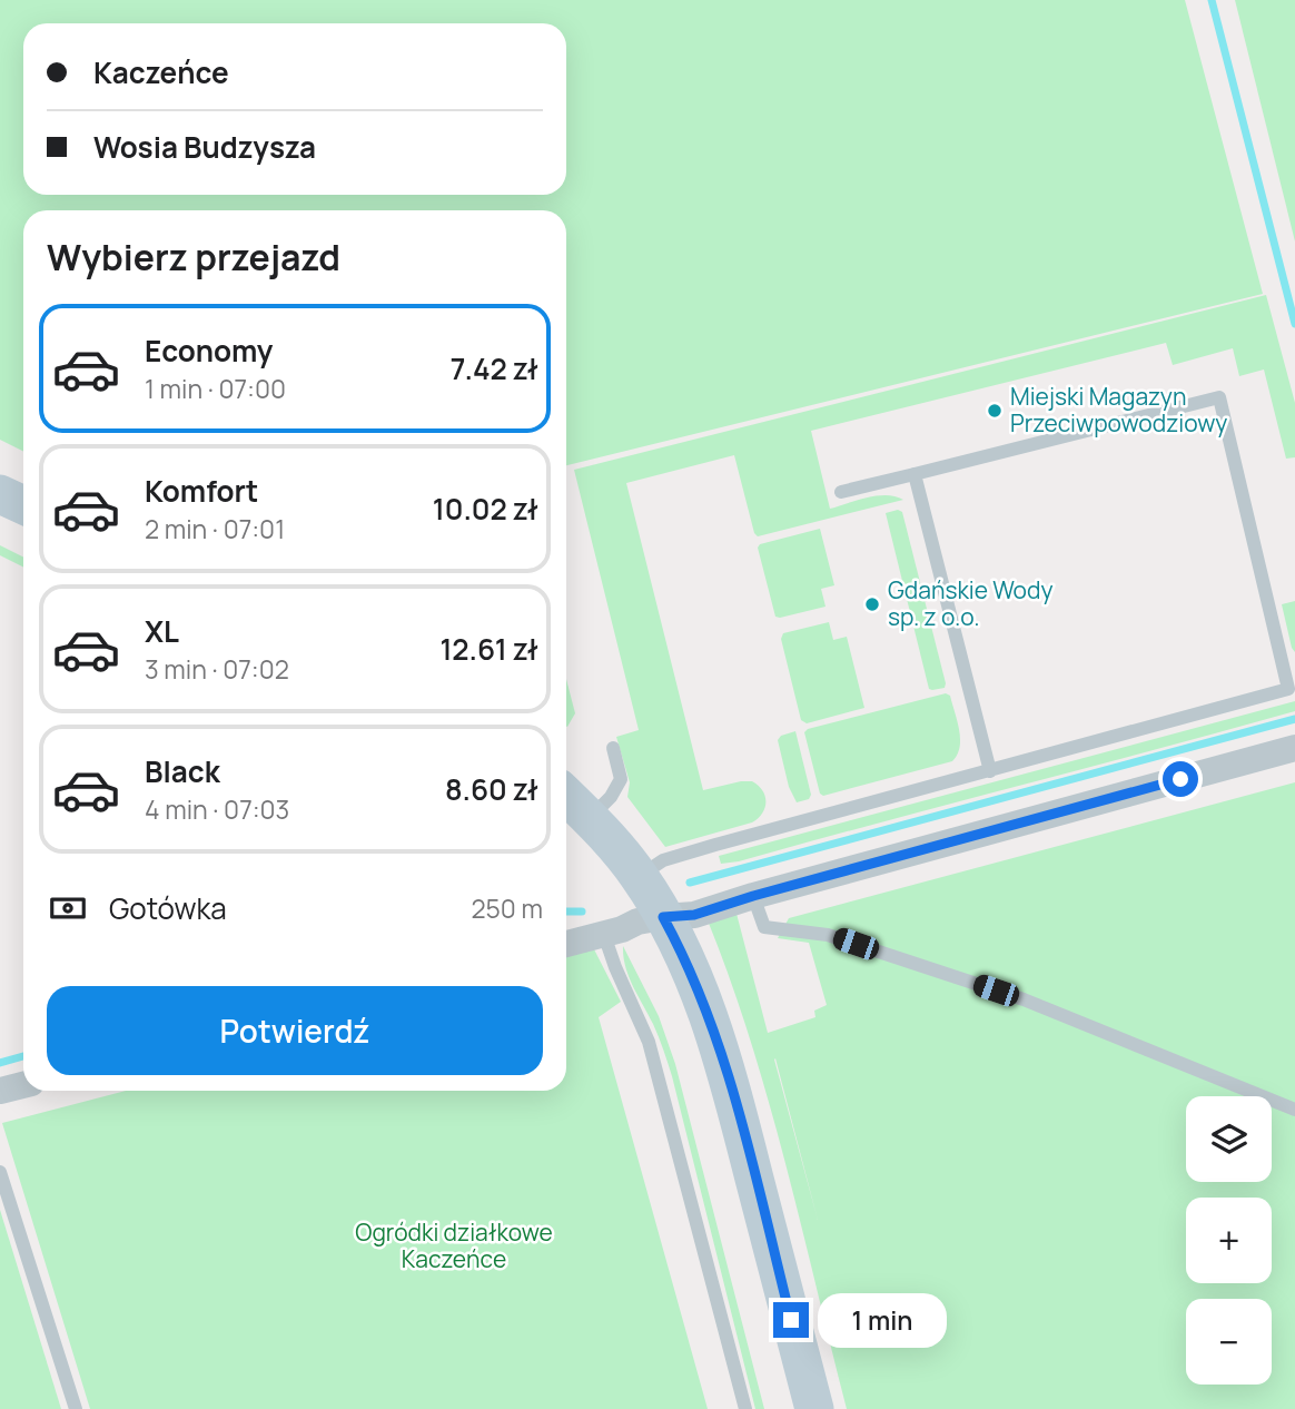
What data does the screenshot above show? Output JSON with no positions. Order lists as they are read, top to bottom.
{
  "parks": ["Ogródki działkowe Kaczeńce"],
  "places": ["Miejski Magazyn Przeciwpowodziowy", "Gdańskie Wody sp. z o.o."],
  "page": {
    "banner": ["Kaczeńce", "Wosia Budzysza"],
    "heading": "Wybierz przejazd",
    "list": [
      {
        "name": "Economy",
        "note": "1 min · 07:00",
        "value": "7.42 zł"
      },
      {
        "name": "Komfort",
        "note": "2 min · 07:01",
        "value": "10.02 zł"
      },
      {
        "name": "XL",
        "note": "3 min · 07:02",
        "value": "12.61 zł"
      },
      {
        "name": "Black",
        "note": "4 min · 07:03",
        "value": "8.60 zł"
      }
    ],
    "pay": ["Gotówka", "250 m"],
    "buttons": "Potwierdź",
    "map_buttons": ["+", "−"],
    "bubble": "1 min"
  }
}
